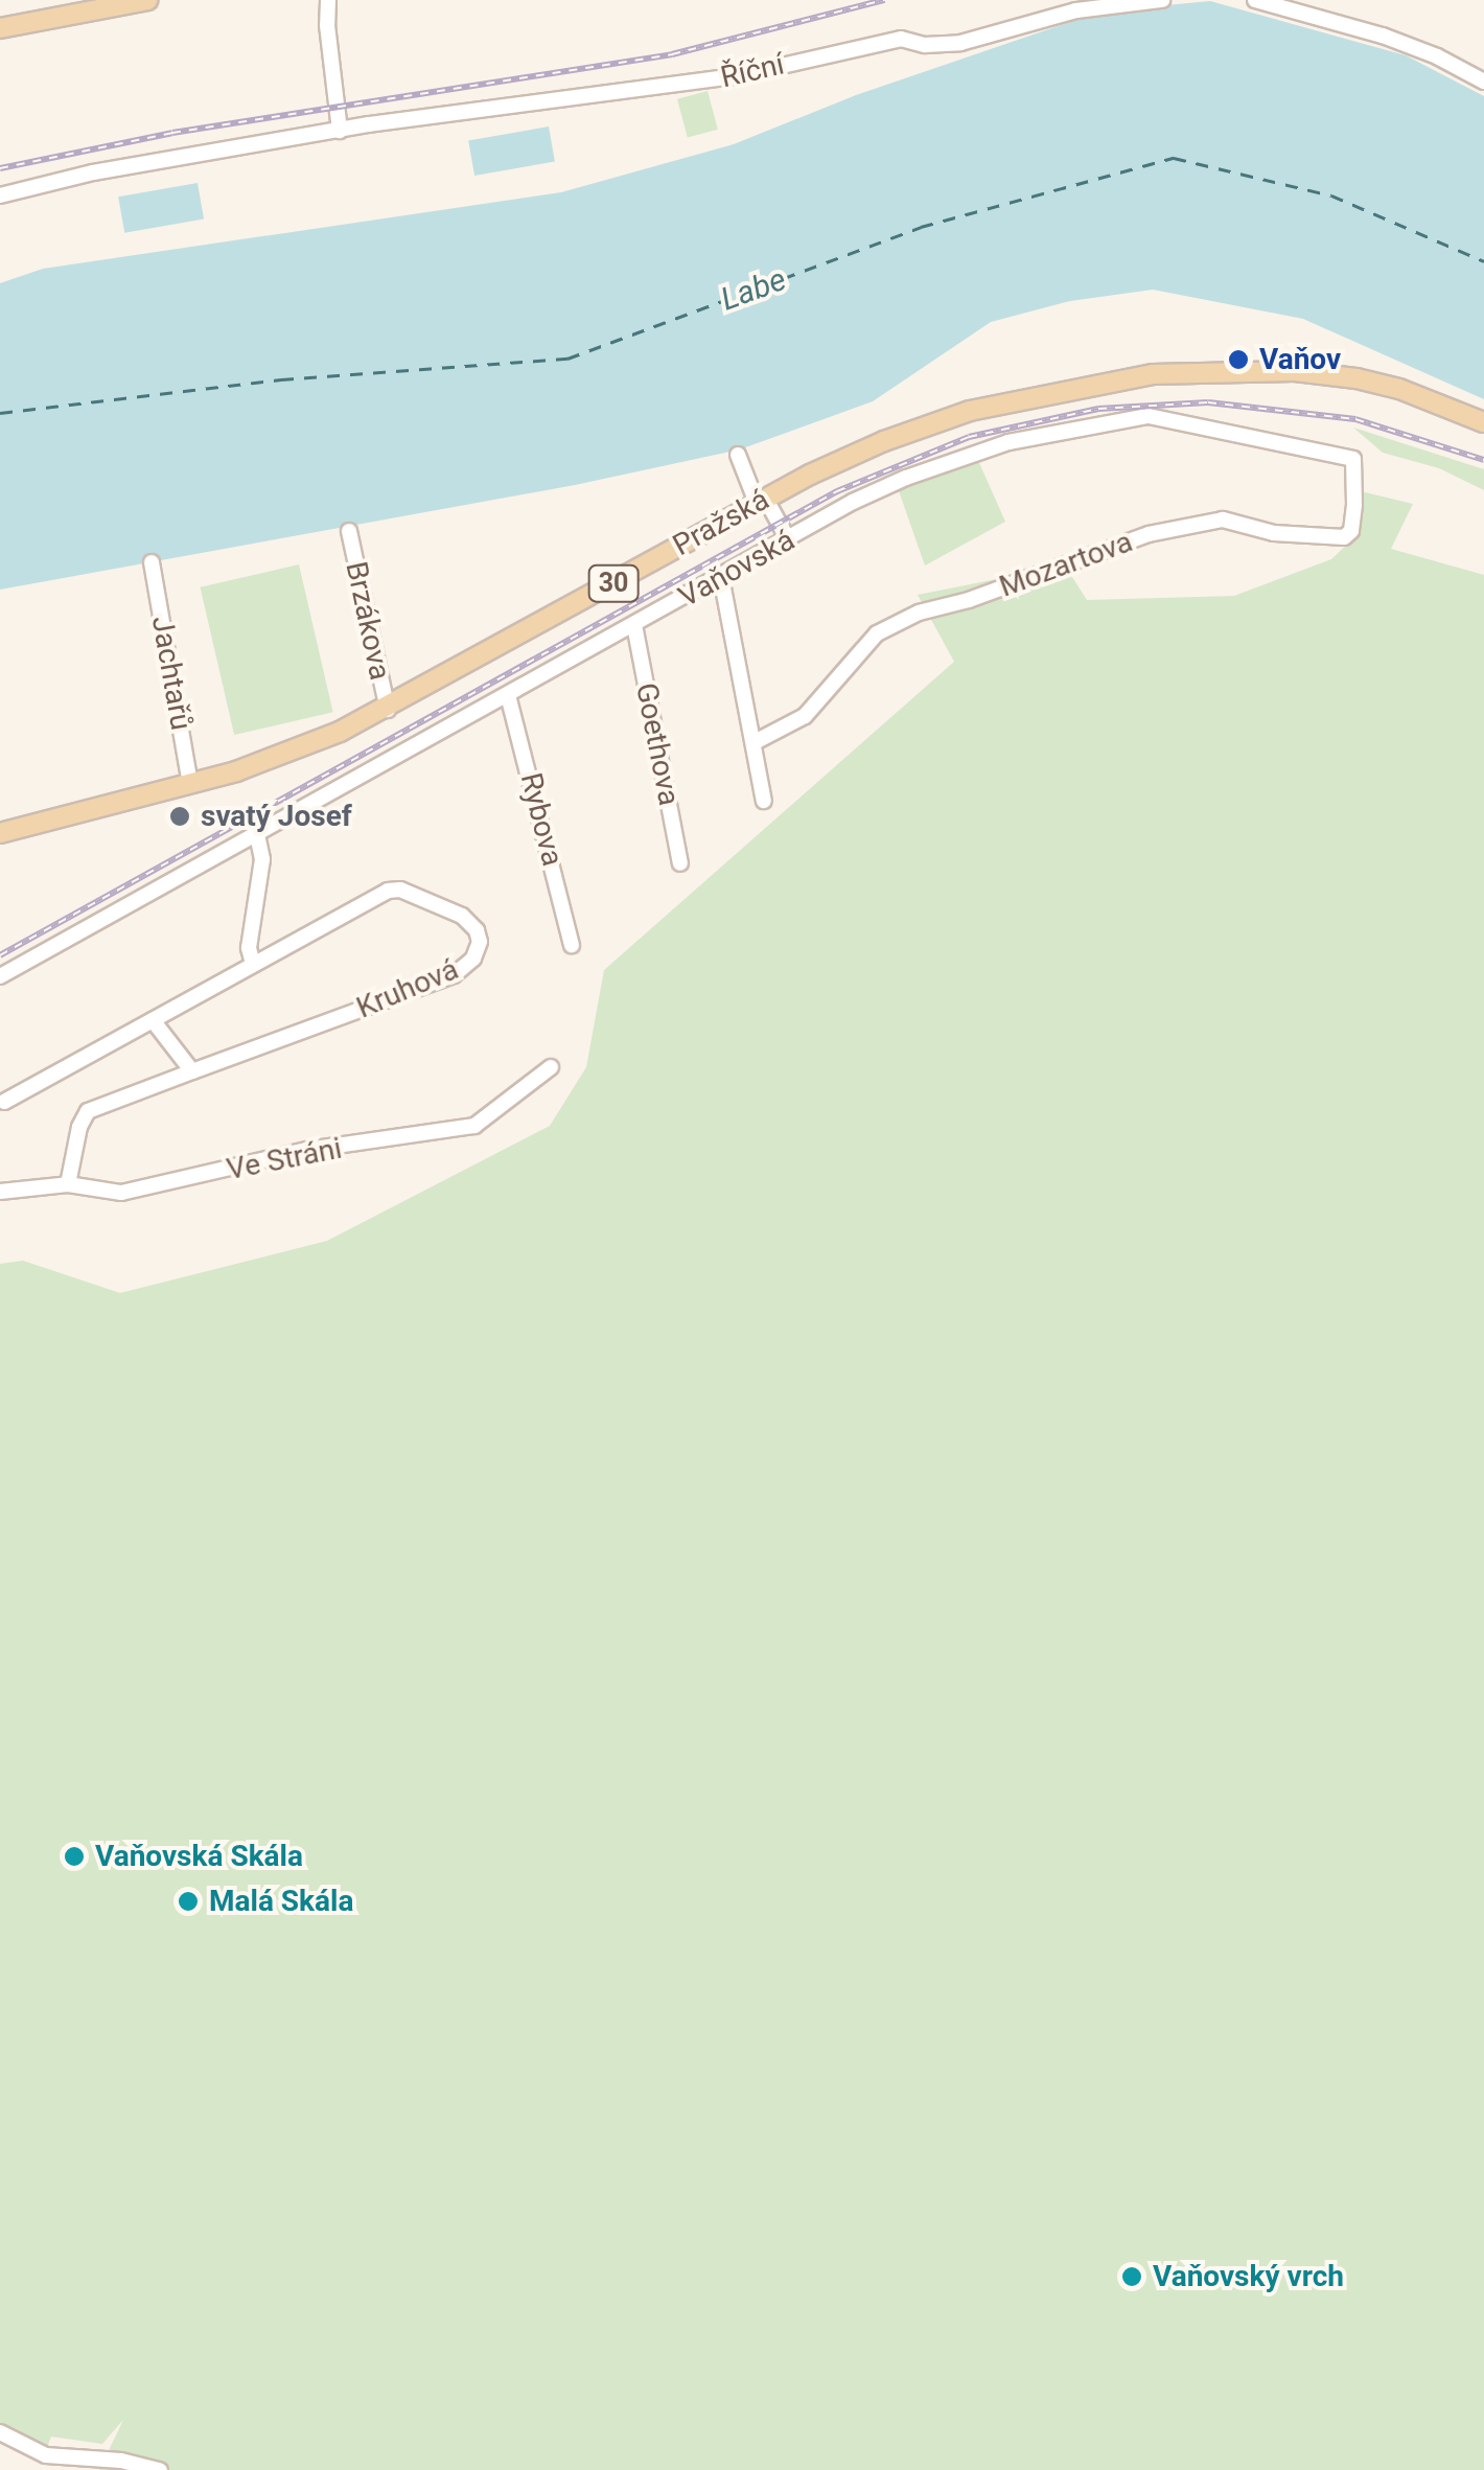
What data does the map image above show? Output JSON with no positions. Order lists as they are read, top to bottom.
{
  "streets": {
    "main road": ["Pražská", "30"],
    "street": [
      "Říční",
      "Mozartova",
      "Vaňovská",
      "Brzákova",
      "Jachtařů",
      "Goethova",
      "Rybova",
      "Kruhová",
      "Ve Stráni"
    ]
  },
  "crossings": [
    ["Pražská", "Brzákova"],
    ["Pražská", "Jachtařů"],
    ["Mozartova", "Vaňovská"],
    ["Vaňovská", "Goethova"],
    ["Vaňovská", "Rybova"],
    ["Kruhová", "Ve Stráni"]
  ],
  "water": ["Labe"],
  "places": [
    "Vaňov",
    "svatý Josef",
    "Vaňovská Skála",
    "Malá Skála",
    "Vaňovský vrch"
  ]
}
